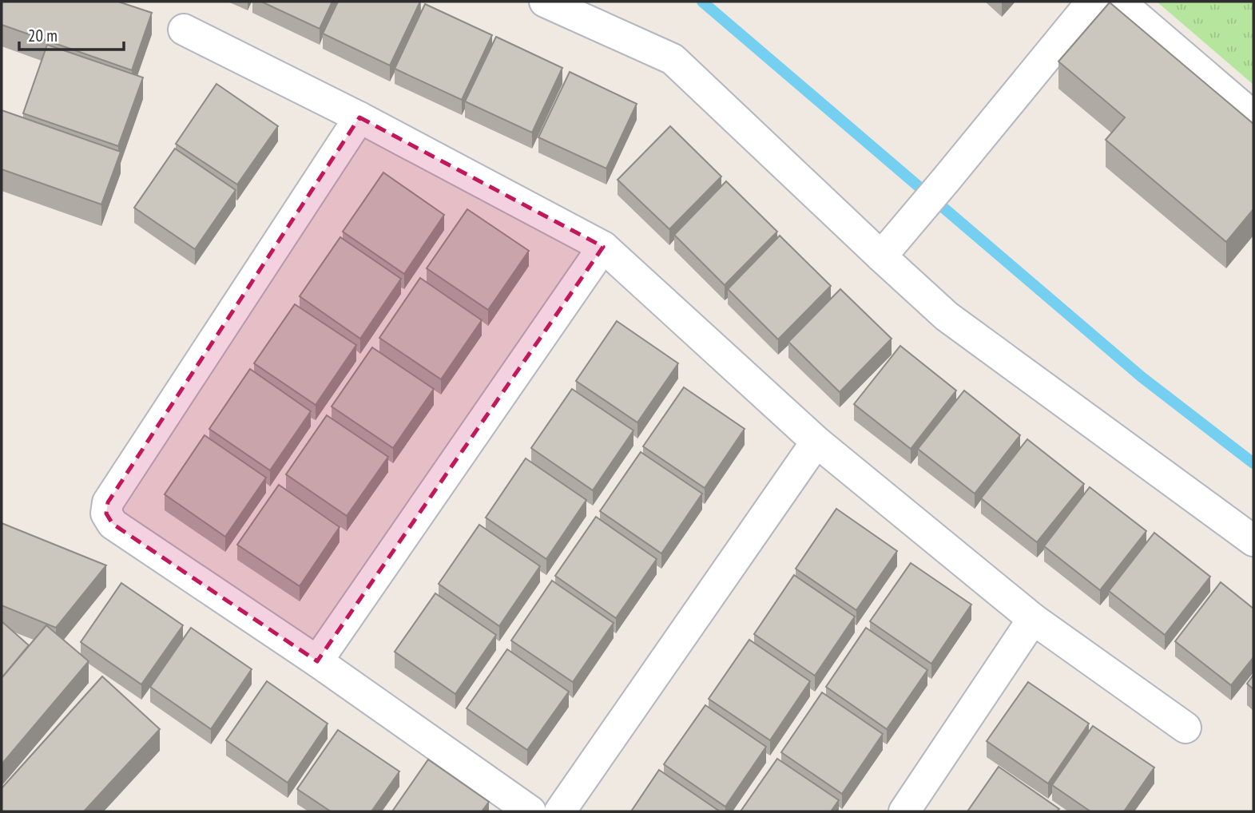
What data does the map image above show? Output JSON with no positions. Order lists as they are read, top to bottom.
{
  "scale_bar": "20 m"
}
